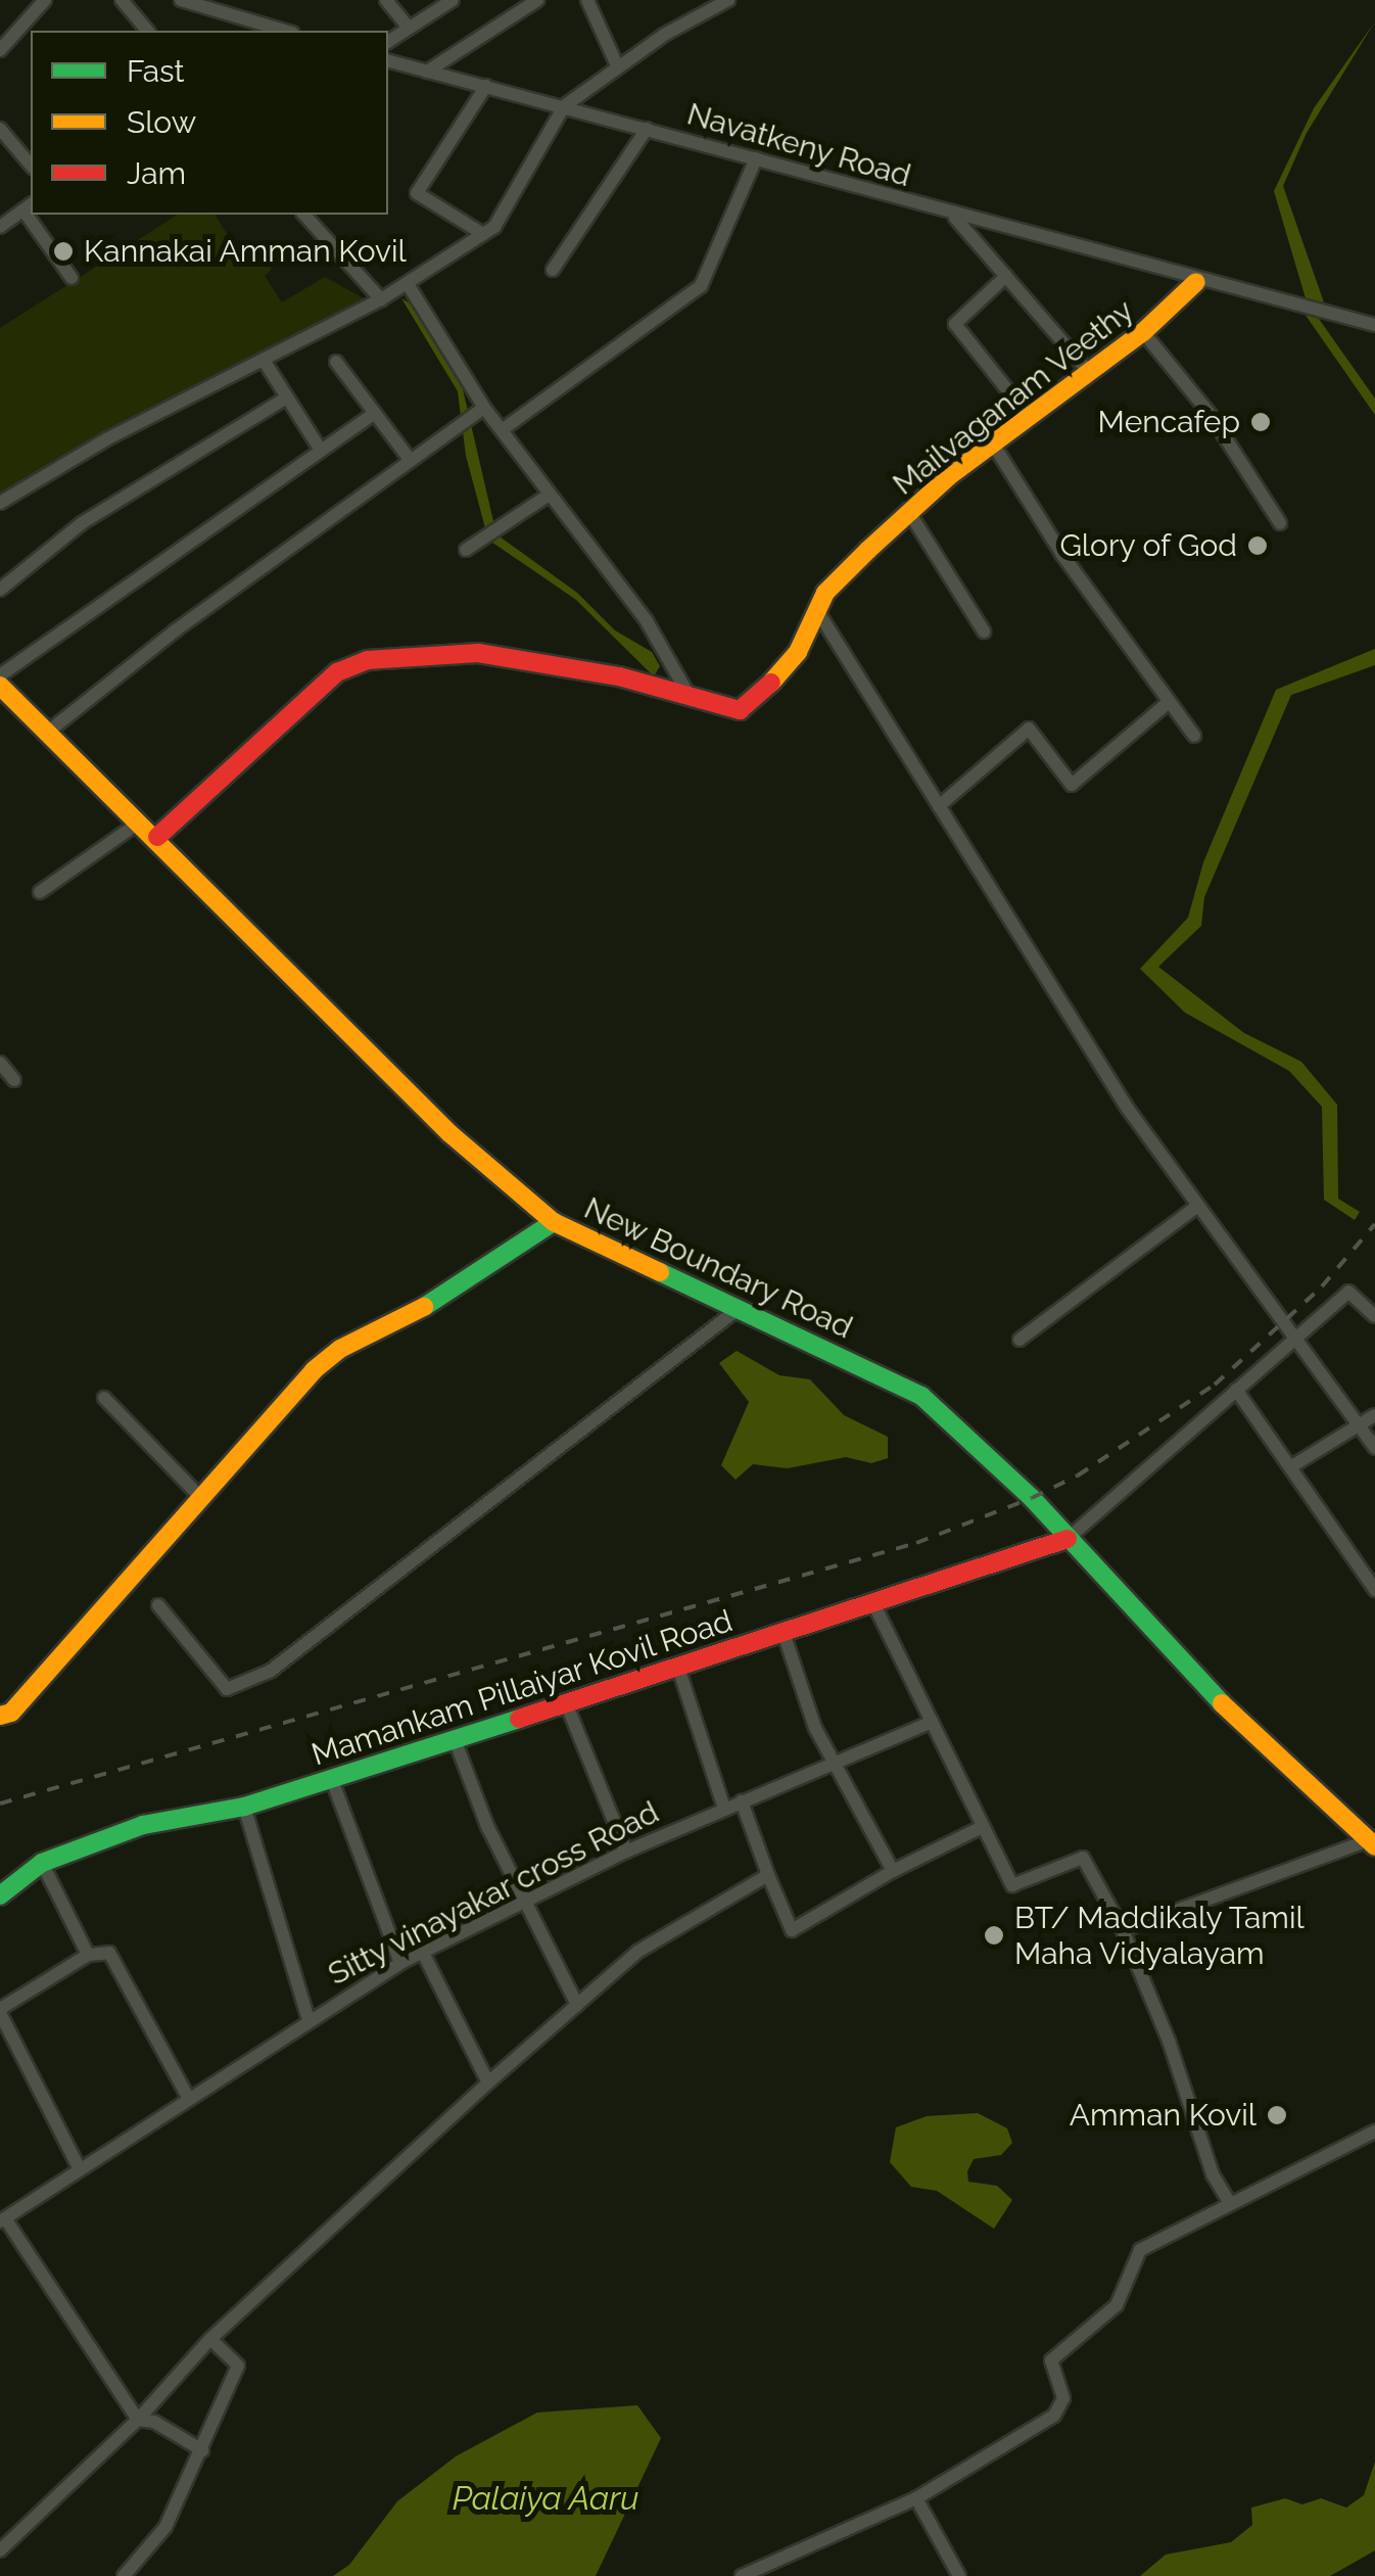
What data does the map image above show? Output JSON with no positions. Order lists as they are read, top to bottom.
{
  "streets": {
    "main road": ["Mailvaganam Veethy", "New Boundary Road", "Mamankam Pillaiyar Kovil Road"],
    "street": ["Navatkeny Road", "Sitty vinayakar cross Road"]
  },
  "crossings": [
    ["Navatkeny Road", "Mailvaganam Veethy"],
    ["Mailvaganam Veethy", "New Boundary Road"],
    ["New Boundary Road", "Mamankam Pillaiyar Kovil Road"]
  ],
  "water": ["Palaiya Aaru"],
  "places": [
    "Kannakai Amman Kovil",
    "Mencafep",
    "Glory of God",
    "BT/ Maddikaly Tamil Maha Vidyalayam",
    "Amman Kovil"
  ],
  "legend": ["Fast", "Slow", "Jam"]
}
